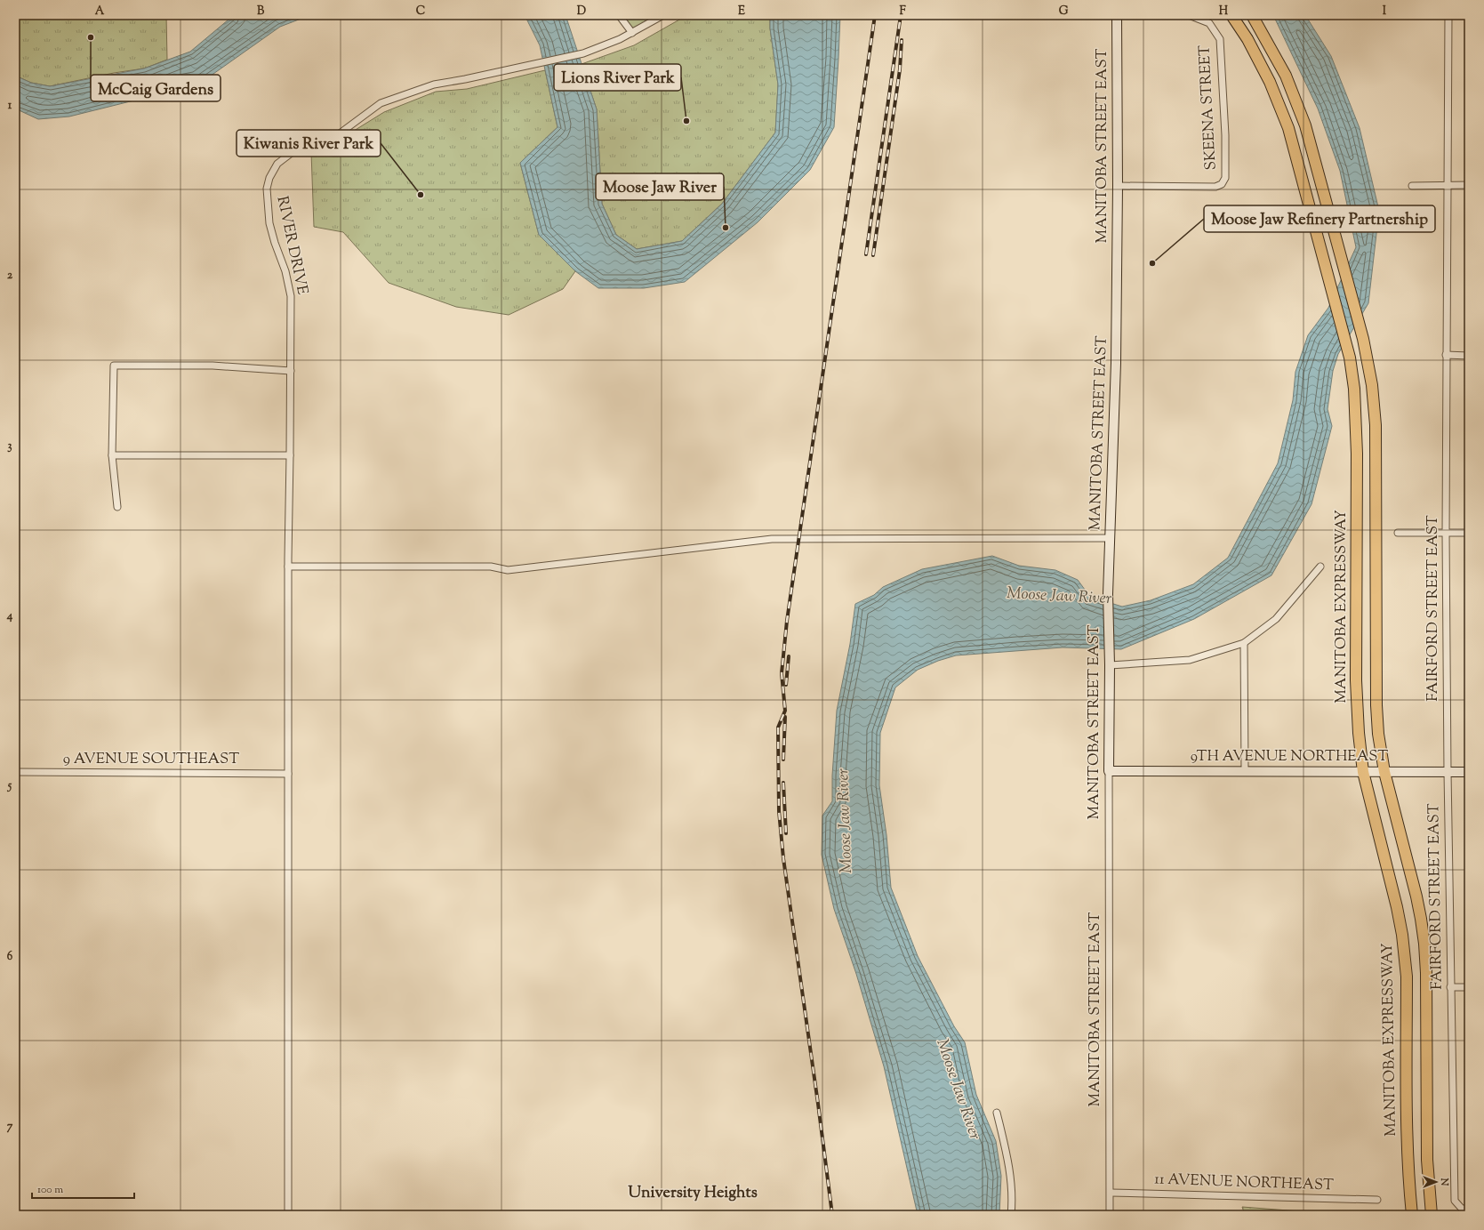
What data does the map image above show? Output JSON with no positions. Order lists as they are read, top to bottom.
{
  "streets": {
    "main road": ["MANITOBA EXPRESSWAY"],
    "street": [
      "SKEENA STREET",
      "MANITOBA STREET EAST",
      "RIVER DRIVE",
      "FAIRFORD STREET EAST",
      "9TH AVENUE NORTHEAST",
      "9 AVENUE SOUTHEAST",
      "11 AVENUE NORTHEAST"
    ]
  },
  "crossings": [
    ["SKEENA STREET", "MANITOBA STREET EAST"],
    ["MANITOBA STREET EAST", "9TH AVENUE NORTHEAST"],
    ["MANITOBA STREET EAST", "11 AVENUE NORTHEAST"],
    ["RIVER DRIVE", "9 AVENUE SOUTHEAST"],
    ["MANITOBA EXPRESSWAY", "9TH AVENUE NORTHEAST"],
    ["FAIRFORD STREET EAST", "9TH AVENUE NORTHEAST"]
  ],
  "districts": ["University Heights"],
  "water": ["Moose Jaw River"],
  "places": [
    "McCaig Gardens",
    "Lions River Park",
    "Kiwanis River Park",
    "Moose Jaw River",
    "Moose Jaw Refinery Partnership"
  ],
  "scale_bar": "100 m",
  "north": "right",
  "grid": {
    "columns": [
      "A",
      "B",
      "C",
      "D",
      "E",
      "F",
      "G",
      "H",
      "I"
    ],
    "rows": [
      "1",
      "2",
      "3",
      "4",
      "5",
      "6",
      "7"
    ]
  }
}
